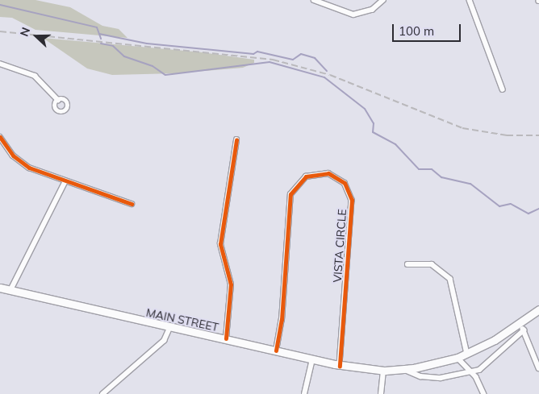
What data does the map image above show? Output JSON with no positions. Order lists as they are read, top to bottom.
{
  "streets": {
    "main road": ["MAIN STREET"],
    "street": ["VISTA CIRCLE"]
  },
  "crossings": [
    ["VISTA CIRCLE", "MAIN STREET"]
  ],
  "scale_bar": "100 m",
  "north": "left"
}
